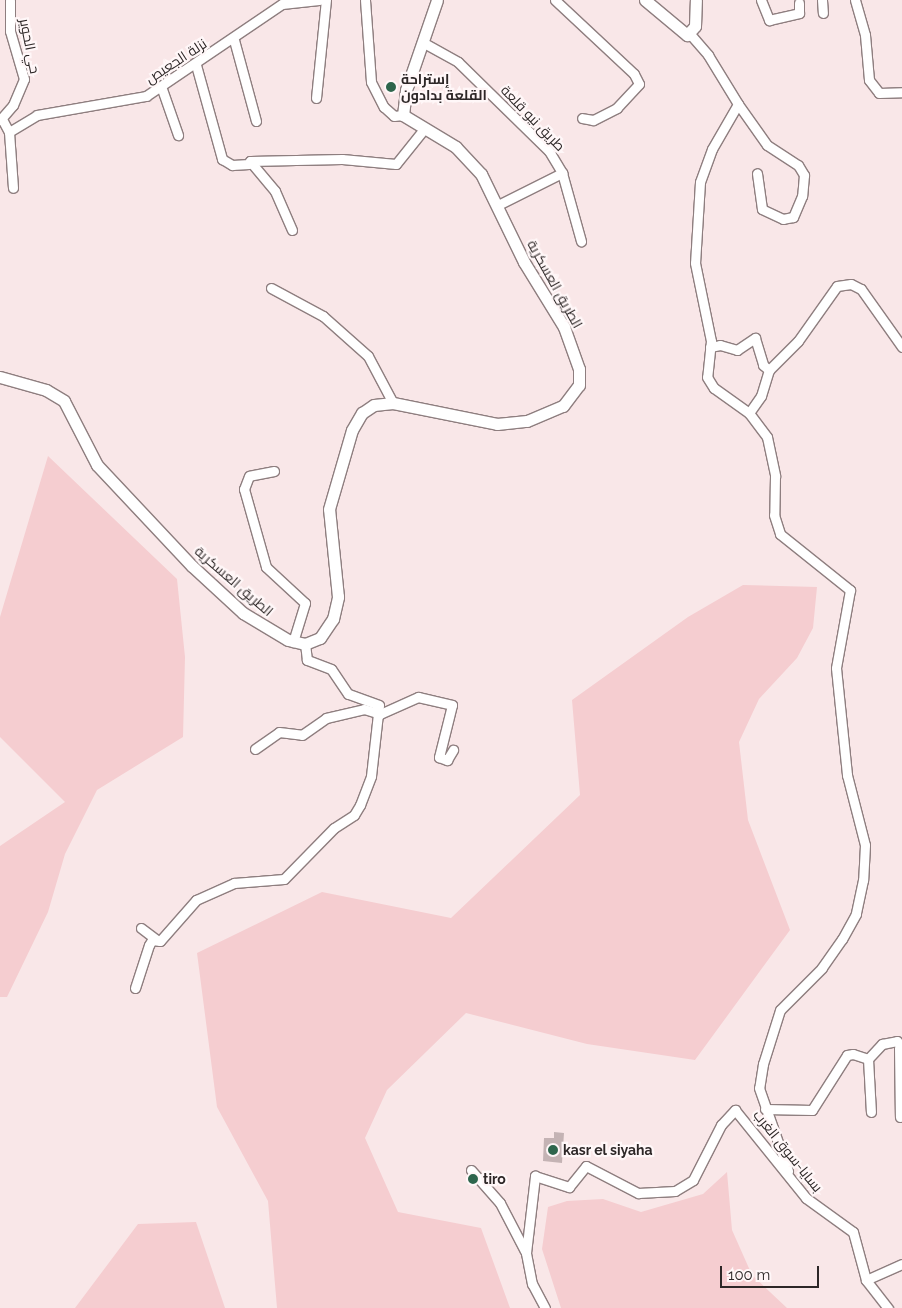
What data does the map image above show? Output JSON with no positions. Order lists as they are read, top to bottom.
{
  "streets": {
    "main road": ["الطريق العسكرية"],
    "street": [
      "حي الحوير",
      "نزلة الجعيص",
      "طريق نيو قلعة",
      "بسايا-سوق الغرب"
    ]
  },
  "places": ["إستراحة القلعة بدادون", "kasr el siyaha", "tiro"],
  "scale_bar": "100 m"
}
